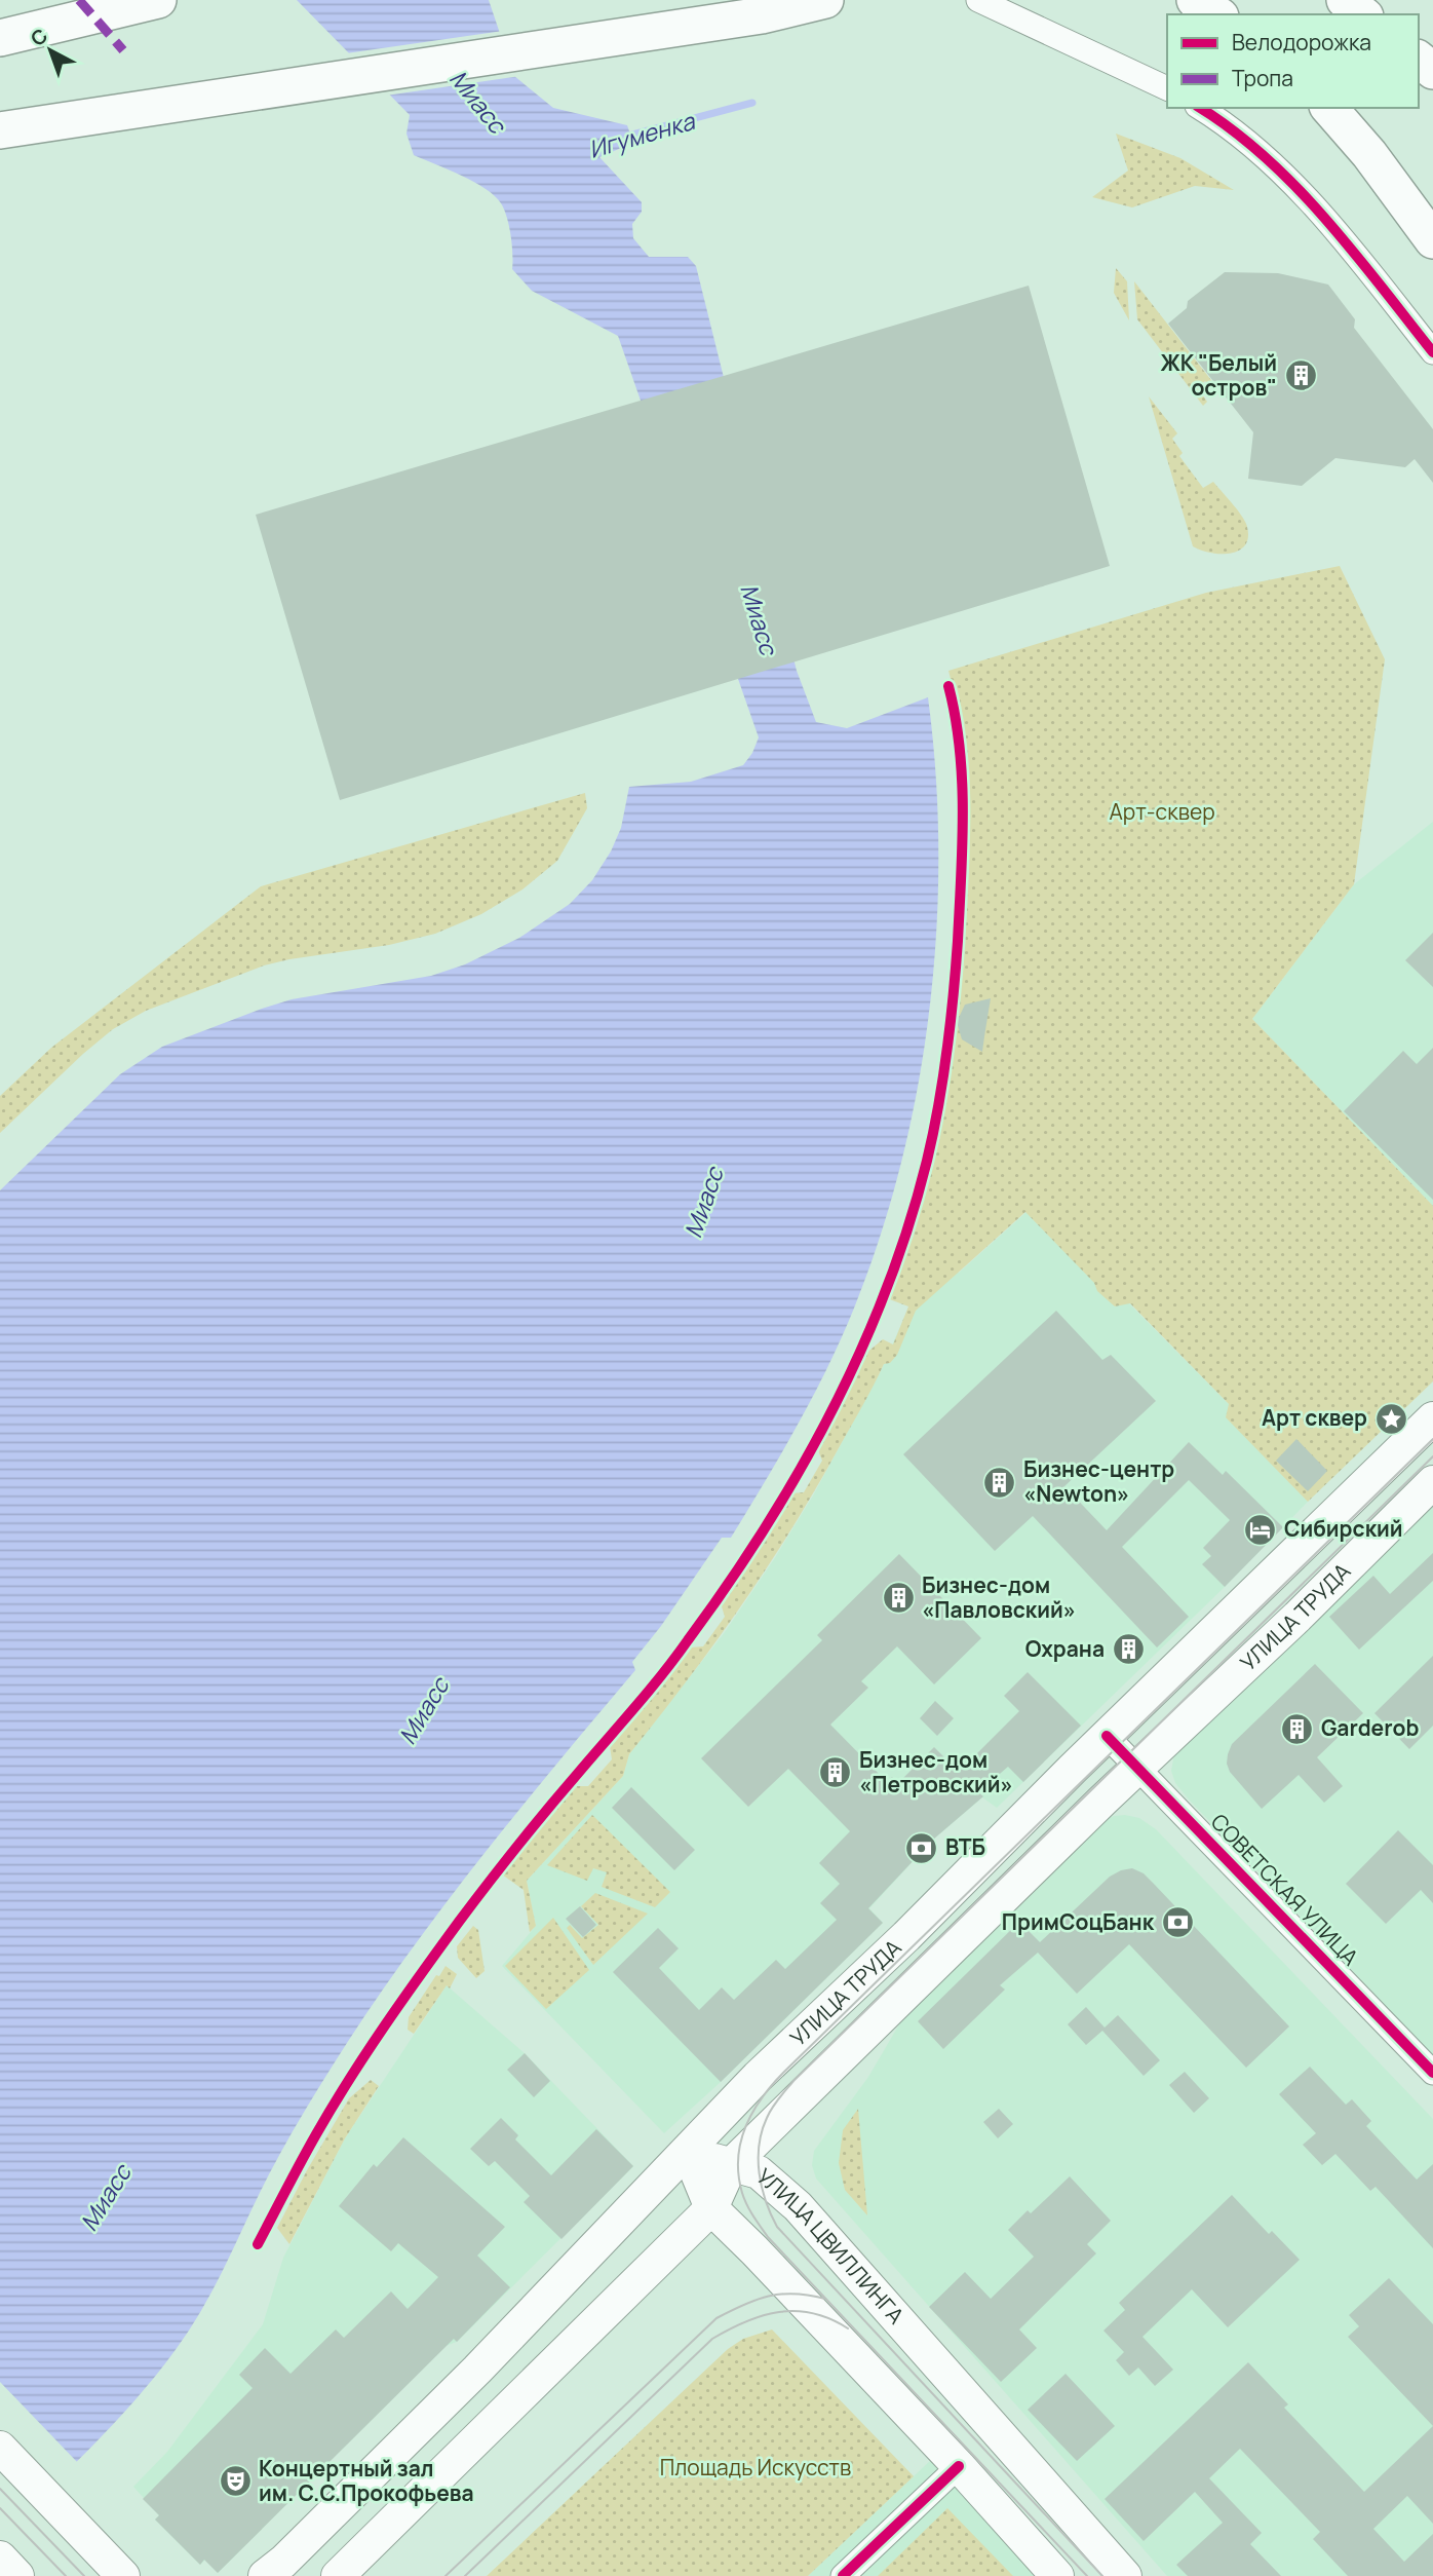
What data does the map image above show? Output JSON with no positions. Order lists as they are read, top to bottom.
{
  "streets": {
    "main road": ["УЛИЦА ТРУДА", "УЛИЦА ЦВИЛЛИНГА"],
    "street": ["СОВЕТСКАЯ УЛИЦА"]
  },
  "crossings": [
    ["УЛИЦА ТРУДА", "СОВЕТСКАЯ УЛИЦА"],
    ["УЛИЦА ТРУДА", "УЛИЦА ЦВИЛЛИНГА"]
  ],
  "water": ["Миасс", "Игуменка"],
  "parks": ["Арт-сквер", "Площадь Искусств"],
  "places": {
    "building": [
      "ЖК \"Белый остров\"",
      "Бизнес-центр «Newton»",
      "Бизнес-дом «Павловский»",
      "Охрана",
      "Garderob",
      "Бизнес-дом «Петровский»"
    ],
    "place": ["Арт сквер"],
    "hotel": ["Сибирский"],
    "bank": ["ВТБ", "ПримСоцБанк"],
    "theatre": ["Концертный зал им. С.С.Прокофьева"]
  },
  "legend": ["Велодорожка", "Тропа"],
  "north": "top left"
}
